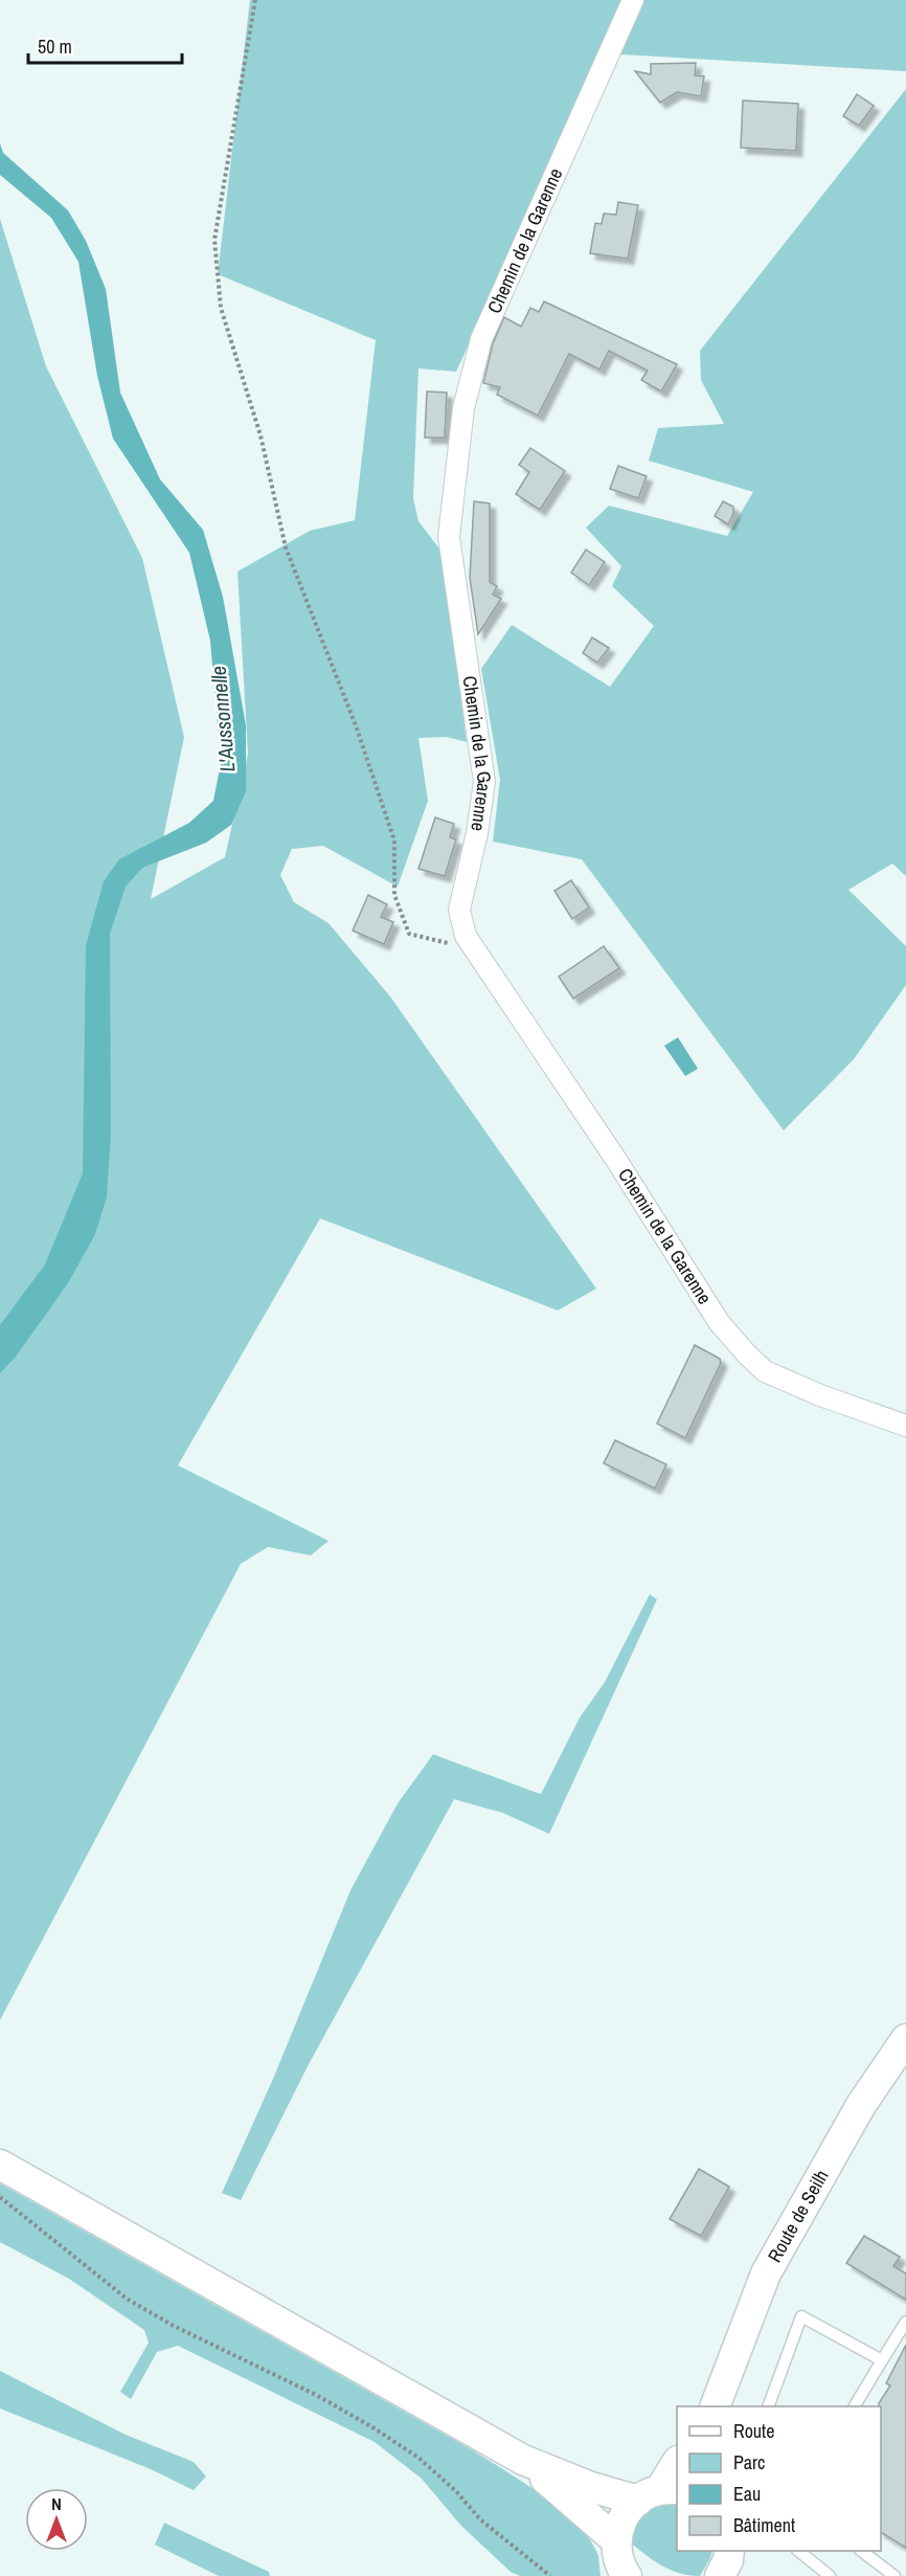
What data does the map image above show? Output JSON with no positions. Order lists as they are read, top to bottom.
{
  "streets": {
    "main road": ["Route de Seilh"],
    "street": ["Chemin de la Garenne"]
  },
  "water": ["L'Aussonnelle"],
  "legend": [
    "Route",
    "Parc",
    "Eau",
    "Bâtiment"
  ],
  "scale_bar": "50 m",
  "north": "top"
}
